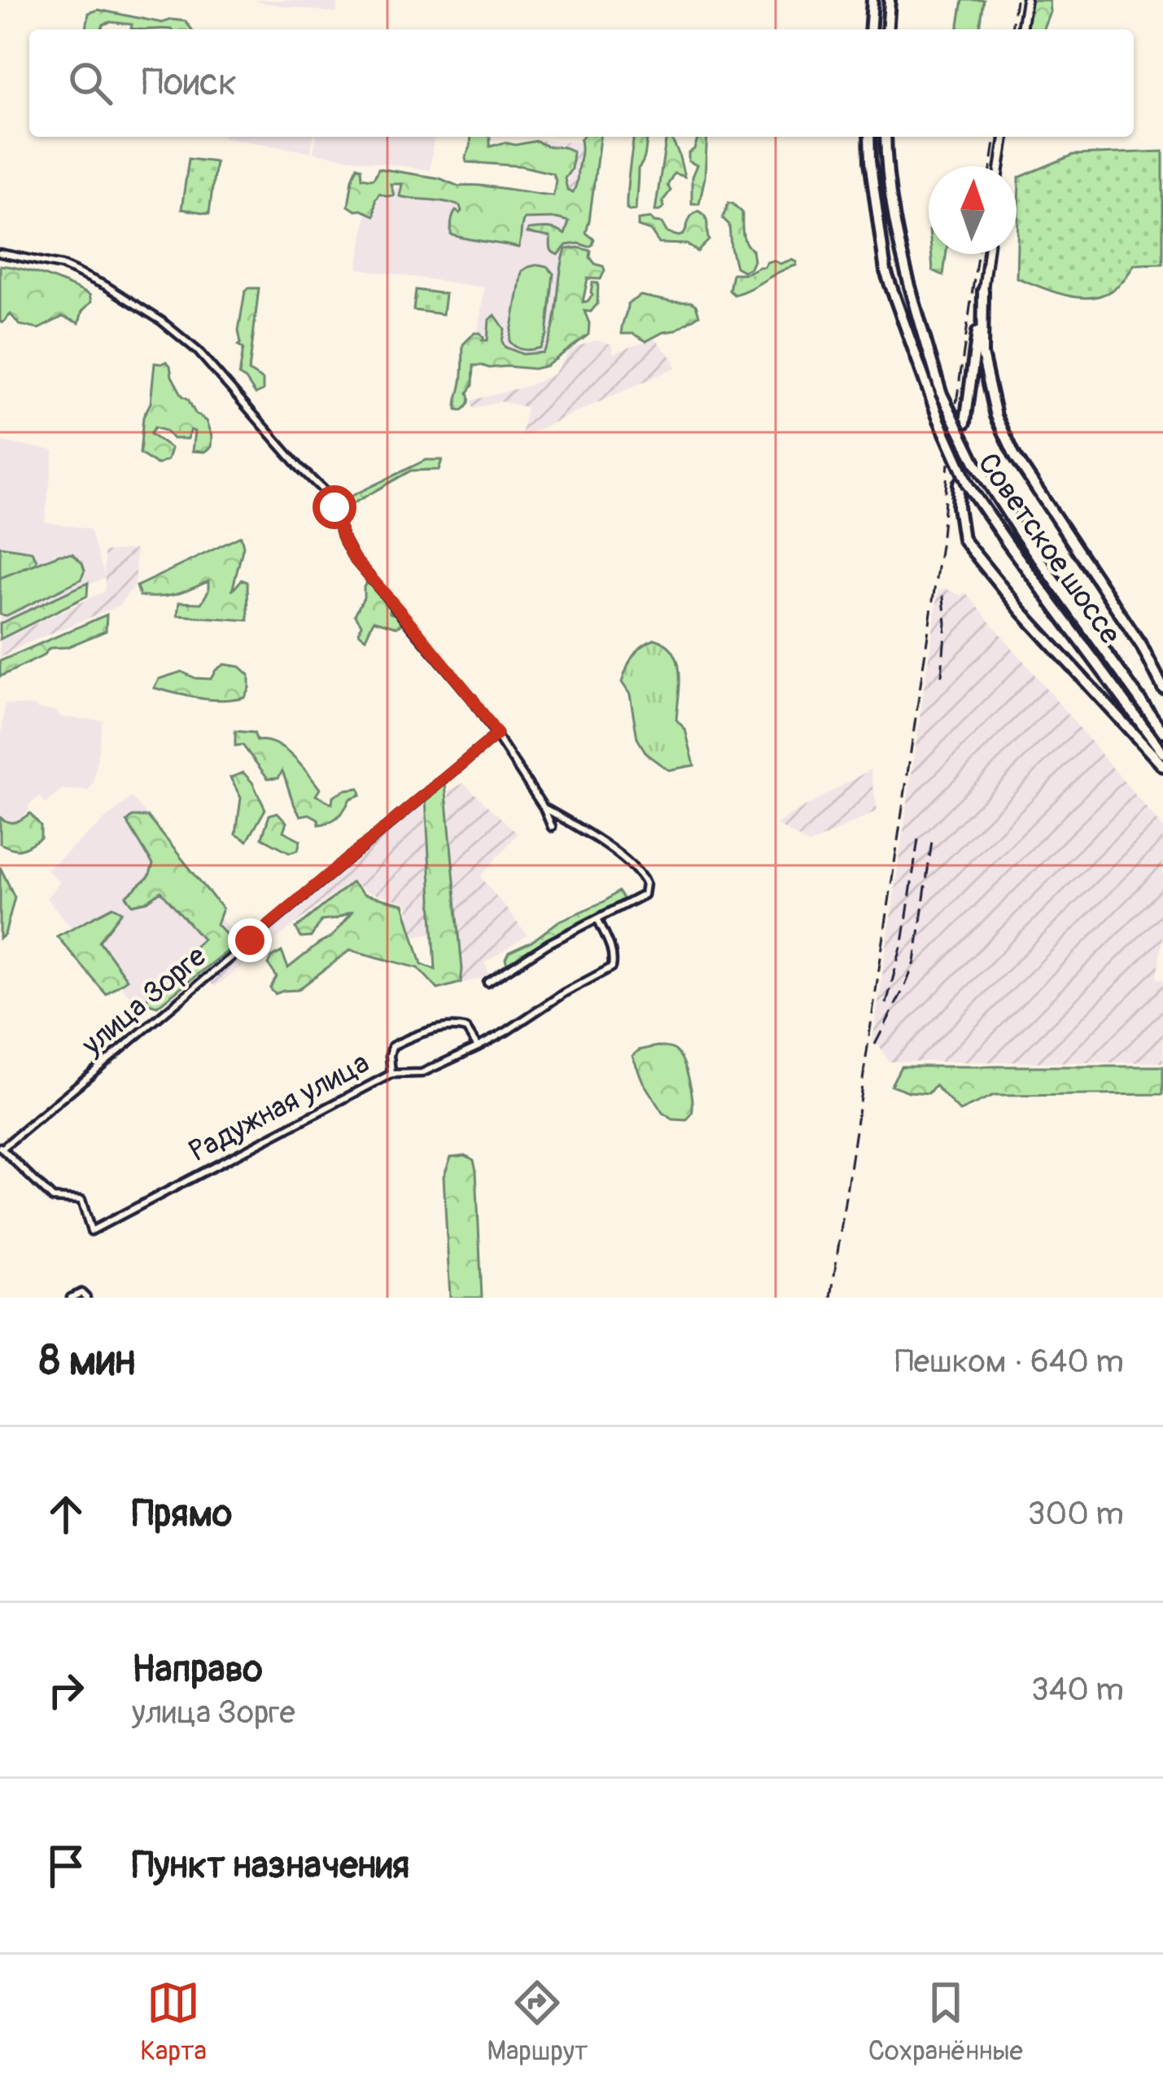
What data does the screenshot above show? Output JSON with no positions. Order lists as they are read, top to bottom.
{
  "streets": {
    "highway": ["Советское шоссе"],
    "street": ["улица Зорге", "Радужная улица"]
  },
  "crossings": [
    ["улица Зорге", "Радужная улица"]
  ],
  "north": "top",
  "page": {
    "search": "Поиск",
    "heading": ["8 мин", "Пешком · 640 m"],
    "list": [
      ["Прямо", "300 m"],
      ["Направо", "улица Зорге", "340 m"],
      "Пункт назначения"
    ],
    "nav": ["Карта", "Маршрут", "Сохранённые"]
  }
}
